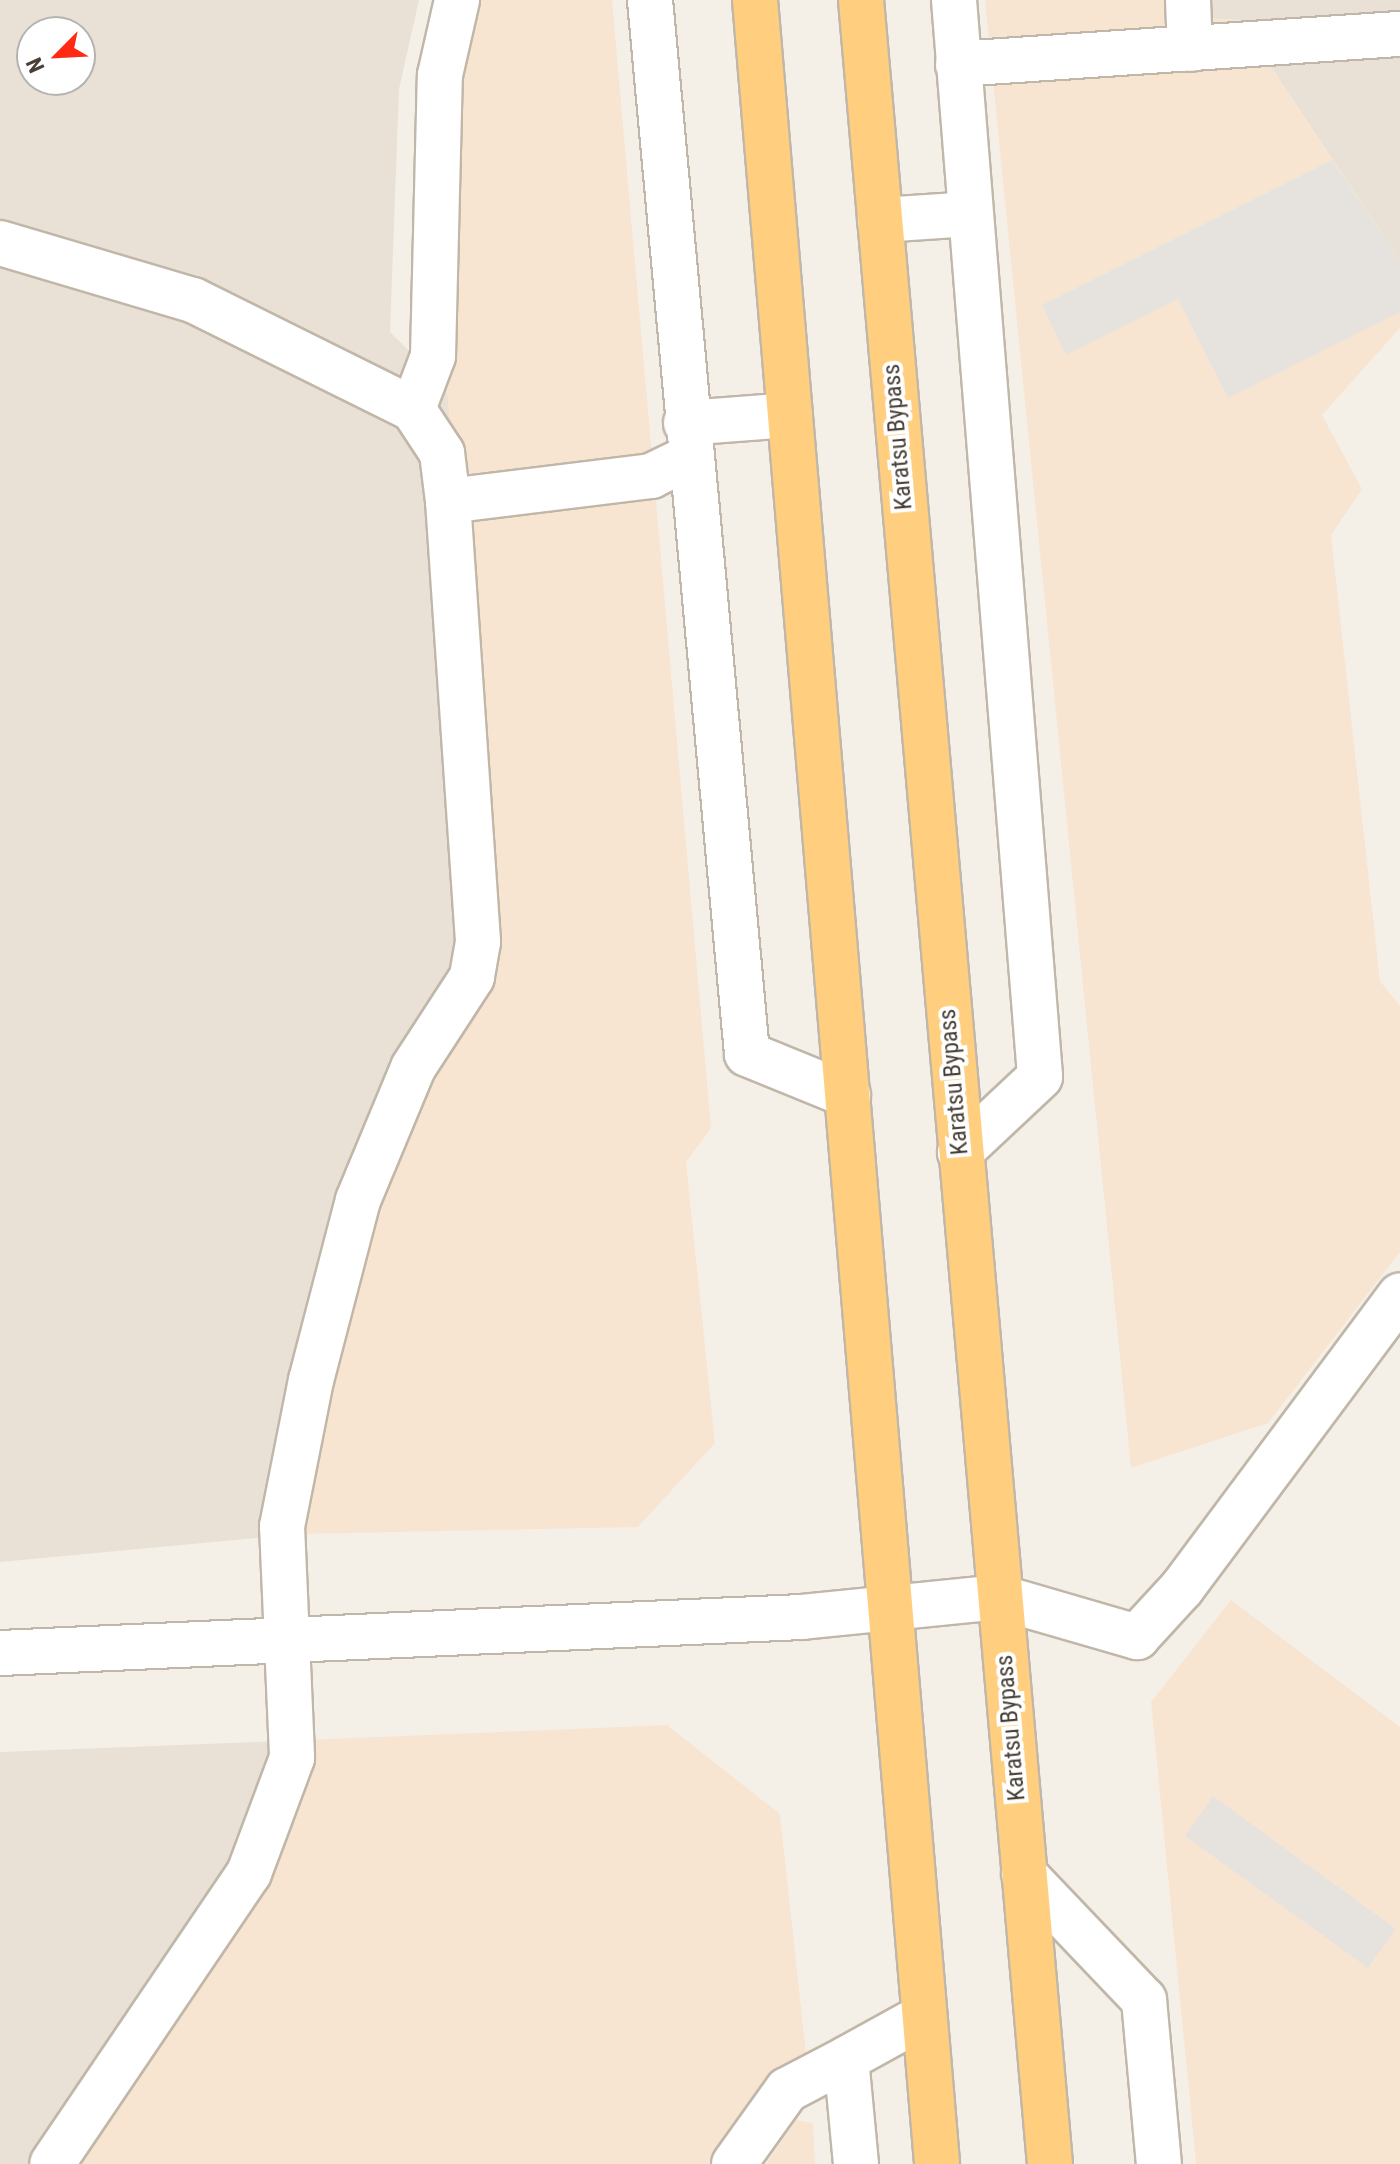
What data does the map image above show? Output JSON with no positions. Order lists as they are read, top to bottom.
{
  "streets": {
    "highway": ["Karatsu Bypass"]
  },
  "north": "bottom left"
}
